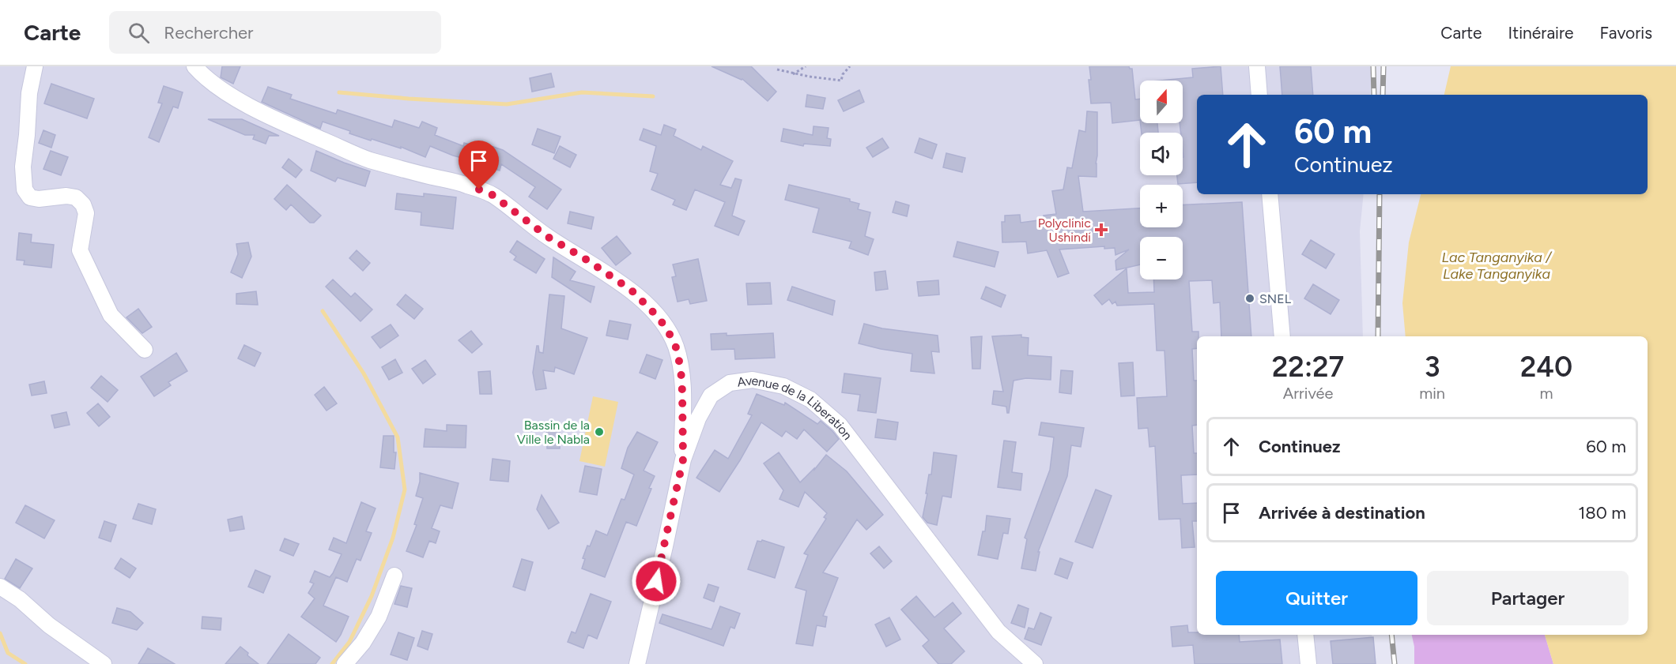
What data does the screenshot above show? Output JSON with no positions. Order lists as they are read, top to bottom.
{
  "streets": {
    "street": ["Avenue de la Liberation"]
  },
  "water": ["Lac Tanganyika / Lake Tanganyika"],
  "places": {
    "health": ["Polyclinic Ushindi"],
    "other": ["SNEL", "Bassin de la Ville le Nabla"]
  },
  "north": "top",
  "page": {
    "header": "Carte",
    "search": "Rechercher",
    "nav": ["Carte", "Itinéraire", "Favoris"],
    "map_buttons": ["+", "−"],
    "turn": ["60 m", "Continuez"],
    "eta": [
      "22:27",
      "Arrivée",
      "3",
      "min",
      "240",
      "m"
    ],
    "list": [
      {
        "name": "Continuez",
        "value": "60 m"
      },
      {
        "name": "Arrivée à destination",
        "value": "180 m"
      }
    ],
    "buttons": ["Quitter", "Partager"]
  }
}
